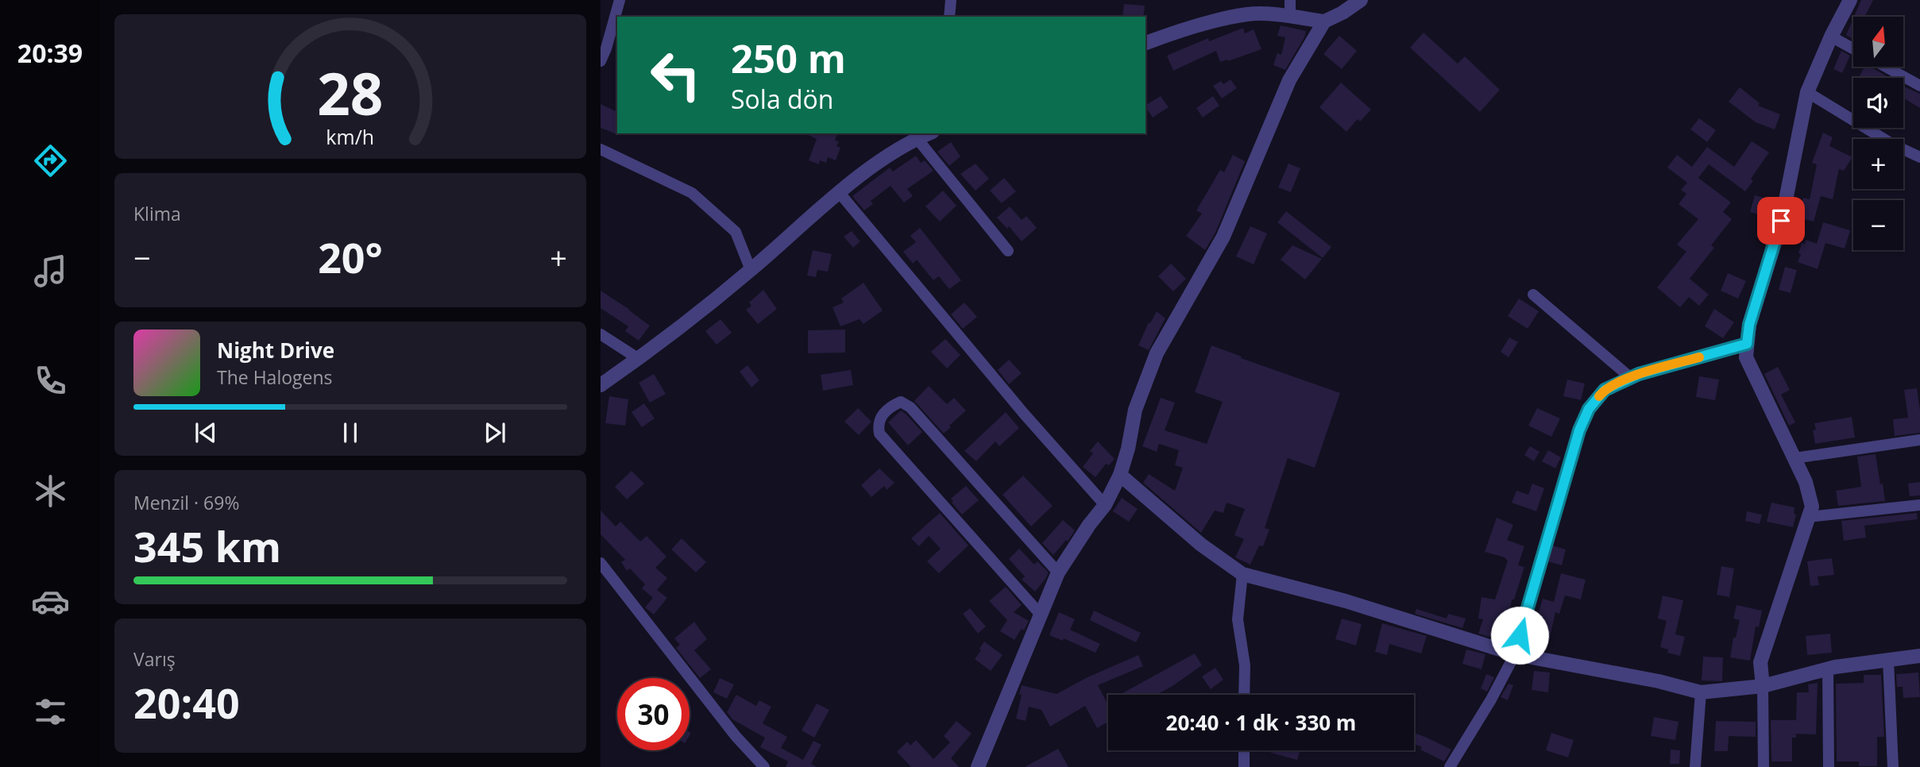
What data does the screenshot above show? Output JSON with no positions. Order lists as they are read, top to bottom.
{
  "north": "top",
  "page": {
    "tabs": "20:39",
    "map_buttons": ["+", "−"],
    "turn": ["250 m", "Sola dön"],
    "tile": [
      "Klima",
      ["Menzil · 69%", "345 km"],
      ["Varış", "20:40"]
    ],
    "heat": ["−", "20°", "+"],
    "song": ["Night Drive", "The Halogens"],
    "limit": "30",
    "trip": "20:40 · 1 dk · 330 m",
    "gauge": ["28", "km/h"]
  }
}
